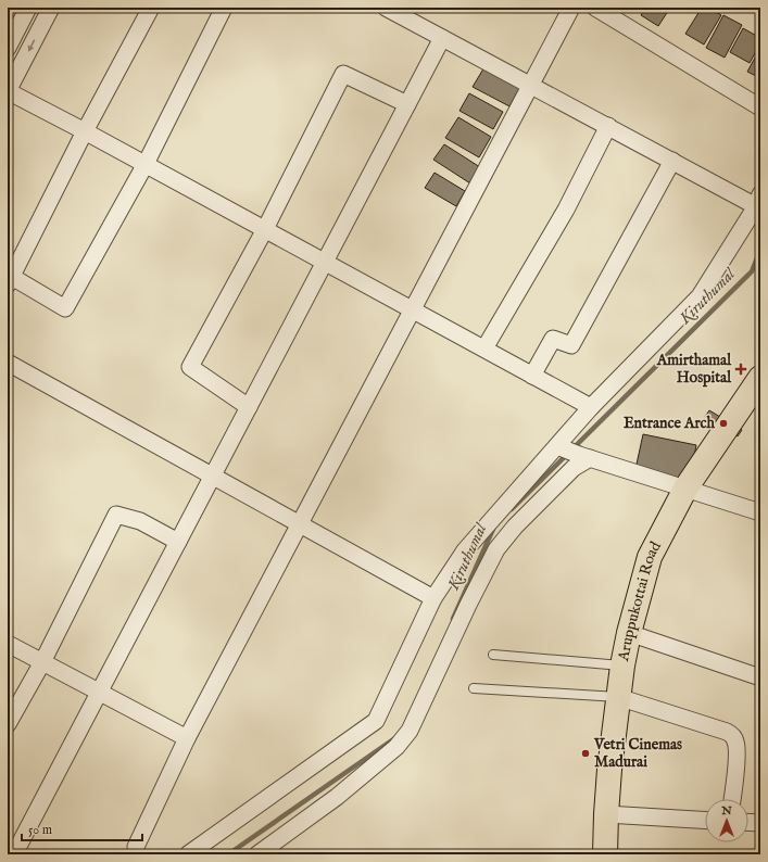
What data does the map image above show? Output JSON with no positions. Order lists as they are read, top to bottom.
{
  "streets": {
    "main road": ["Aruppukottai Road"]
  },
  "water": ["Kiruthumal"],
  "places": {
    "health": ["Amirthamal Hospital"],
    "other": ["Entrance Arch", "Vetri Cinemas Madurai"]
  },
  "scale_bar": "50 m",
  "north": "top"
}
